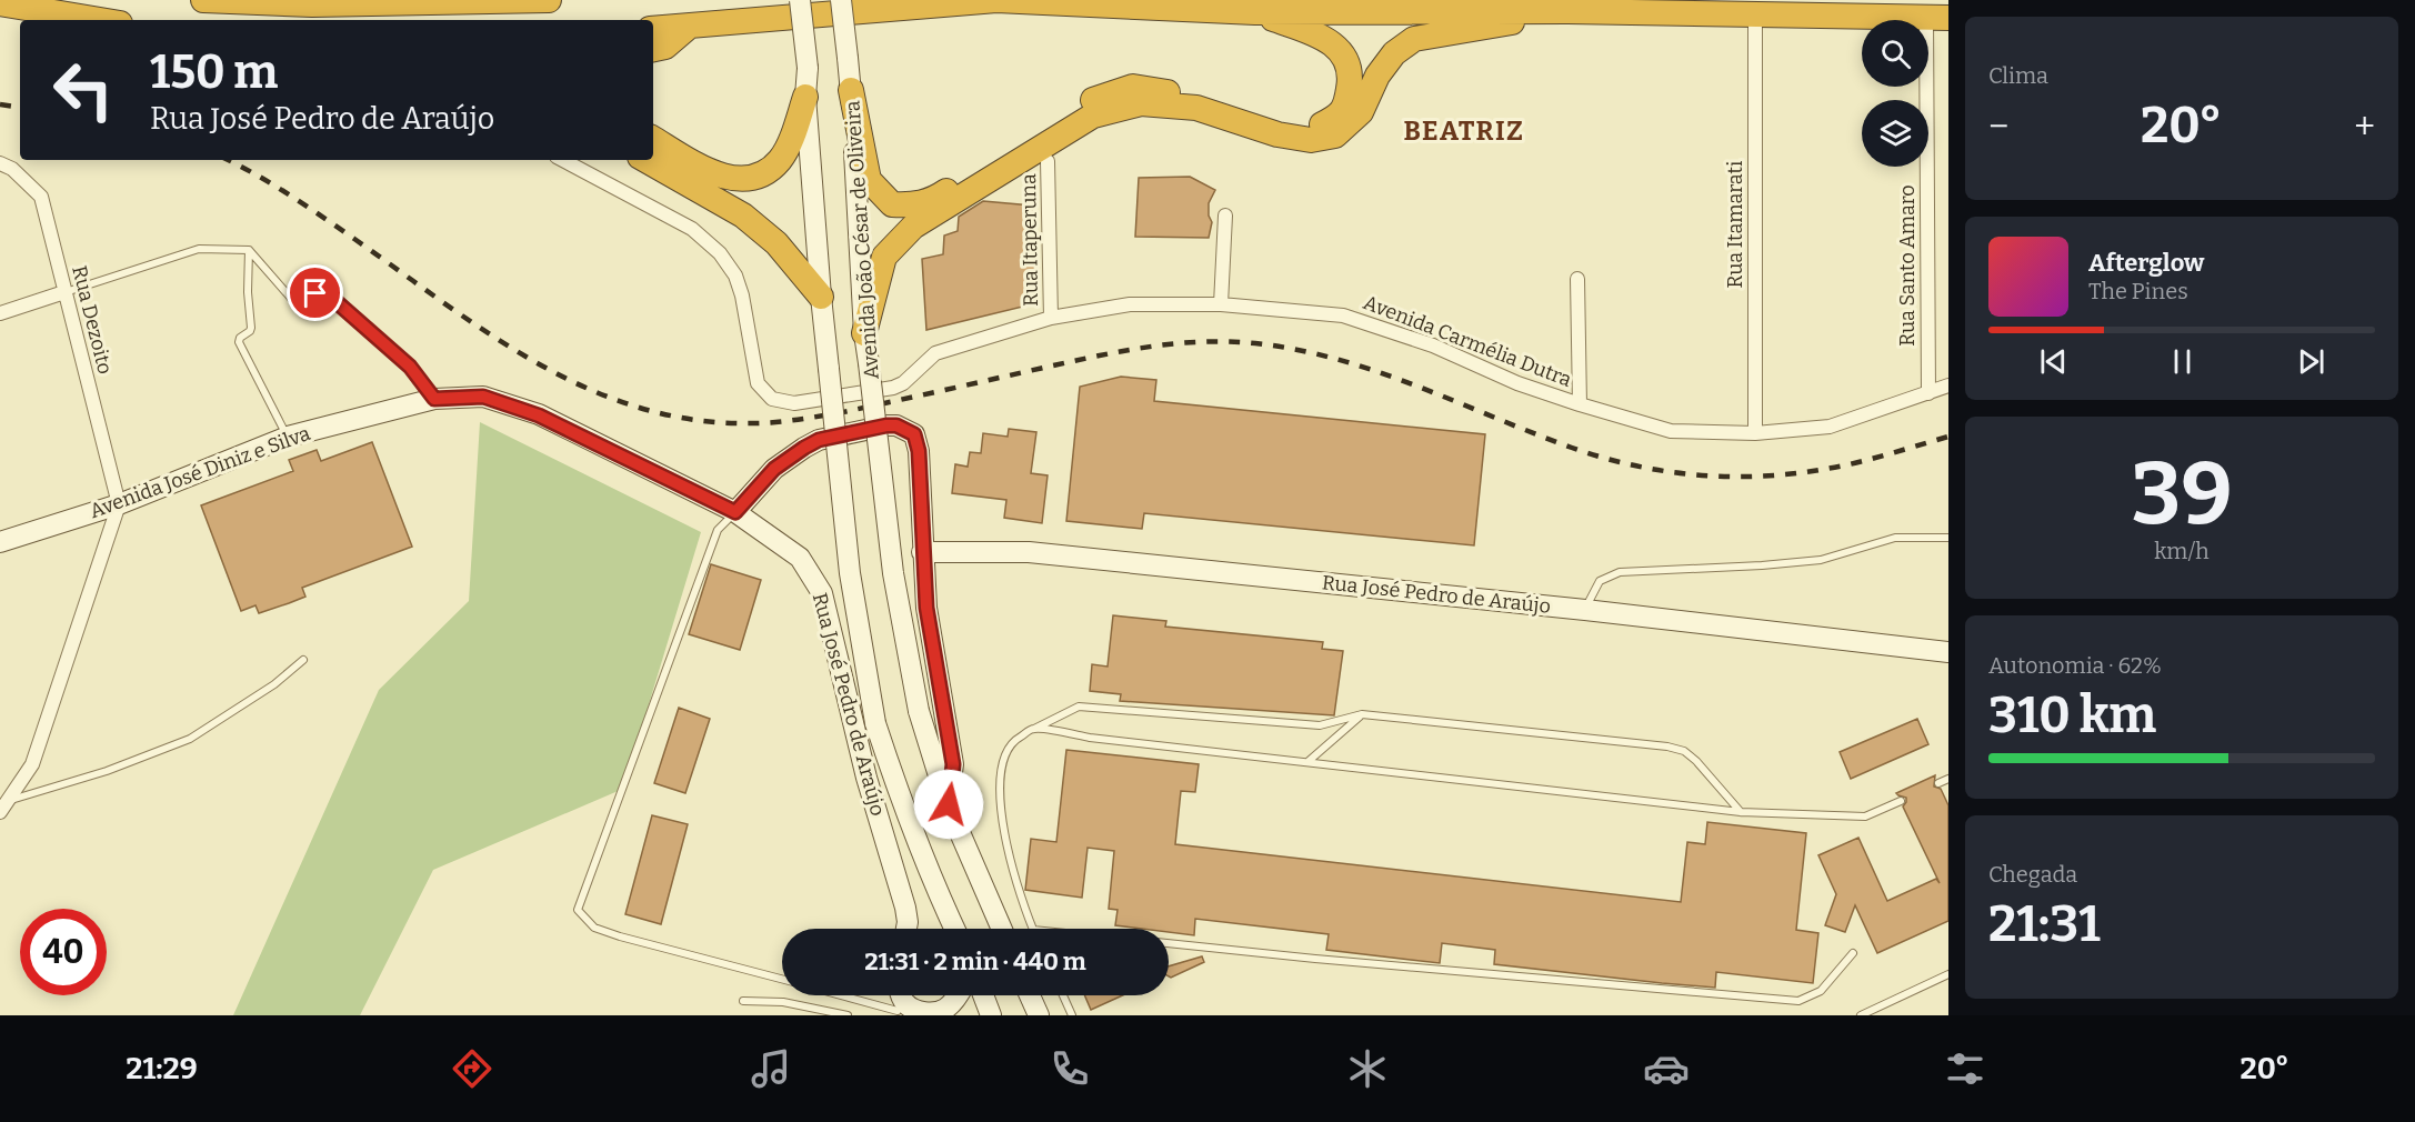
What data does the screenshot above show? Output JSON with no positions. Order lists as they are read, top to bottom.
{
  "streets": {
    "street": [
      "Rua Itamarati",
      "Avenida João César de Oliveira",
      "Rua Itaperuna",
      "Rua Santo Amaro",
      "Rua Dezoito",
      "Avenida Carmélia Dutra",
      "Avenida José Diniz e Silva",
      "Rua José Pedro de Araújo"
    ]
  },
  "crossings": [
    ["Rua Itamarati", "Avenida Carmélia Dutra"],
    ["Rua Itaperuna", "Avenida Carmélia Dutra"],
    ["Rua Santo Amaro", "Avenida Carmélia Dutra"],
    ["Rua Dezoito", "Avenida José Diniz e Silva"],
    ["Avenida José Diniz e Silva", "Rua José Pedro de Araújo"]
  ],
  "districts": ["BEATRIZ"],
  "page": {
    "tile": [
      "Clima",
      ["39", "km/h"],
      ["Autonomia · 62%", "310 km"],
      ["Chegada", "21:31"]
    ],
    "turn": ["150 m", "Rua José Pedro de Araújo"],
    "heat": ["−", "20°", "+"],
    "song": ["Afterglow", "The Pines"],
    "limit": "40",
    "trip": "21:31 · 2 min · 440 m",
    "tabs": ["21:29", "20°"]
  }
}
